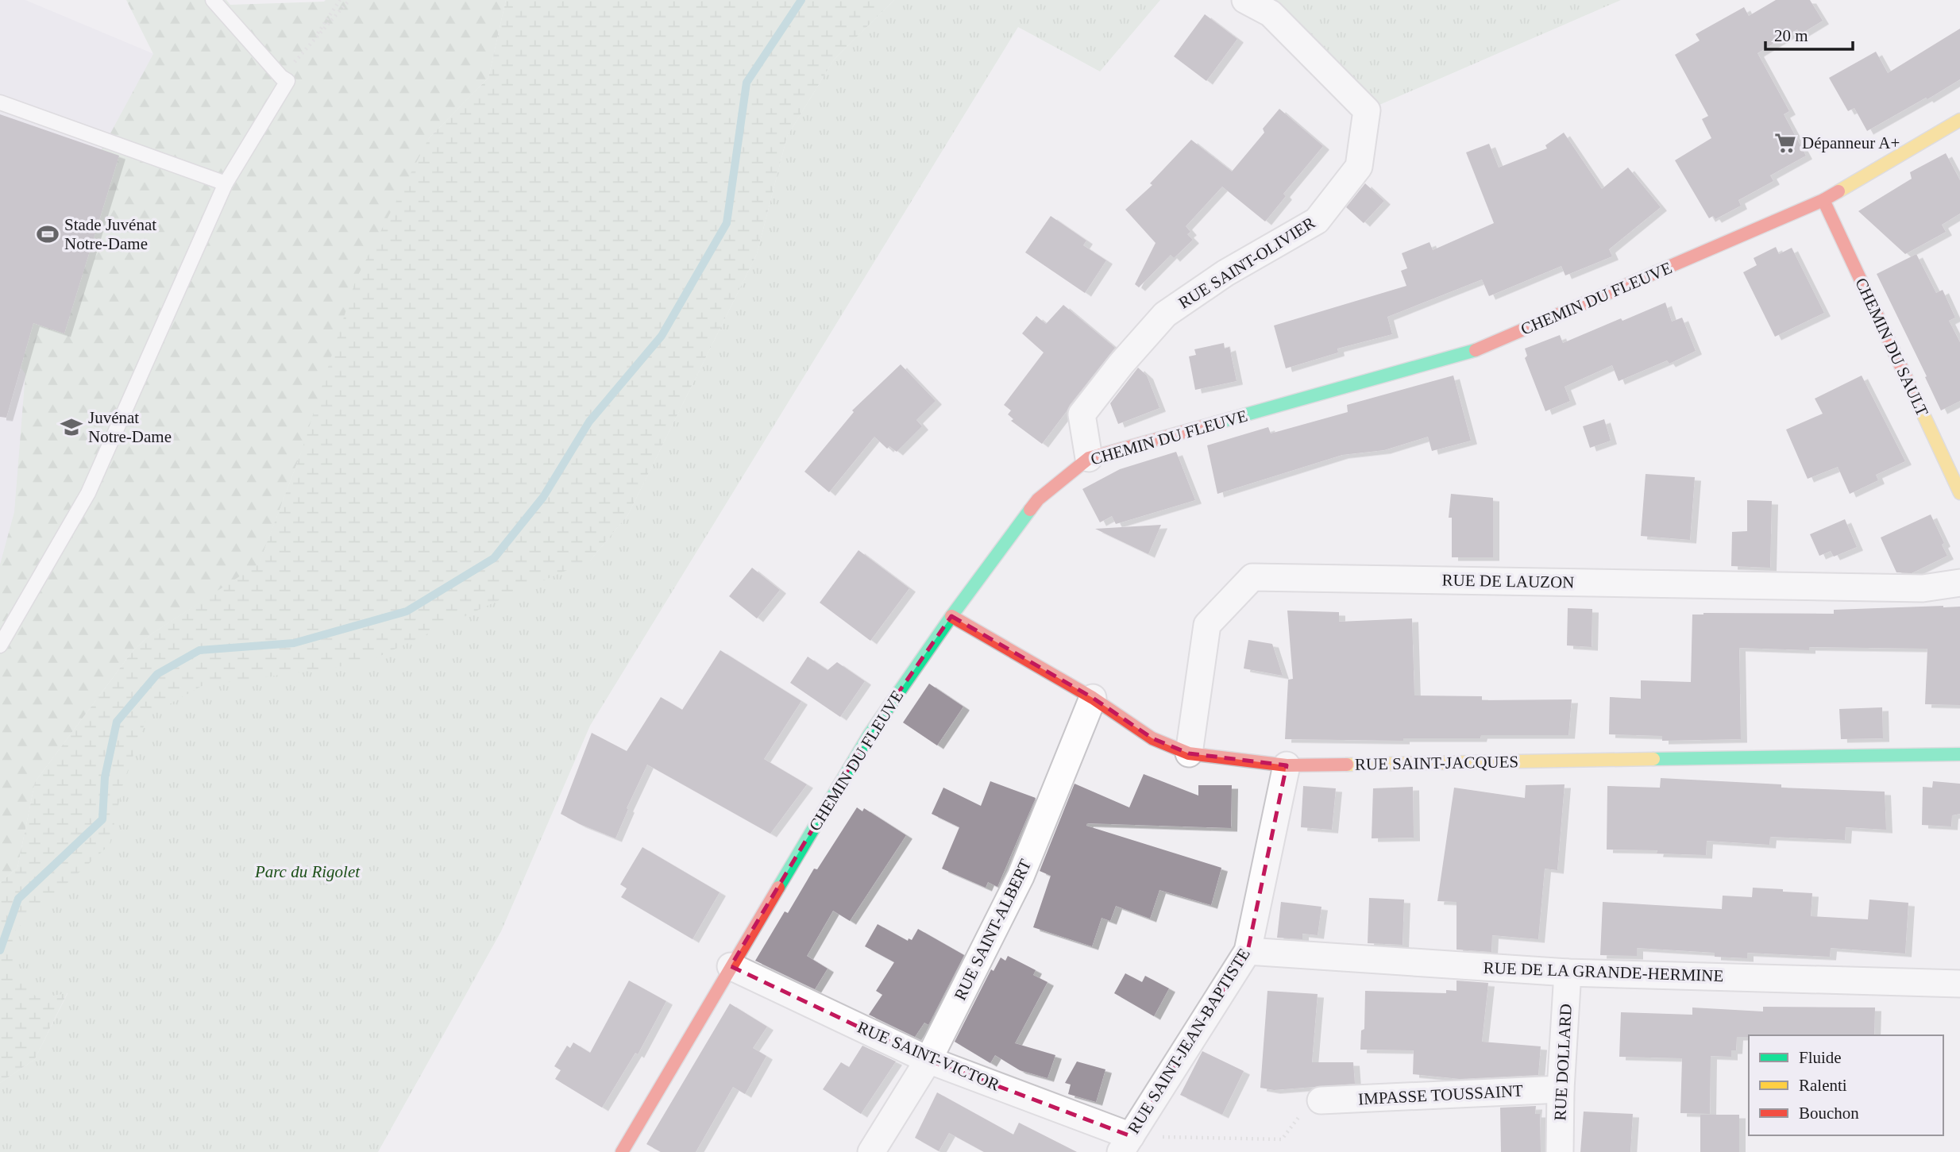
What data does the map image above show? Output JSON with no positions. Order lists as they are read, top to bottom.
{
  "streets": {
    "street": [
      "RUE SAINT-OLIVIER",
      "CHEMIN DU FLEUVE",
      "CHEMIN DU SAULT",
      "RUE DE LAUZON",
      "RUE SAINT-JACQUES",
      "RUE SAINT-ALBERT",
      "RUE DE LA GRANDE-HERMINE",
      "RUE SAINT-JEAN-BAPTISTE",
      "RUE SAINT-VICTOR",
      "RUE DOLLARD",
      "IMPASSE TOUSSAINT"
    ]
  },
  "crossings": [
    ["RUE SAINT-OLIVIER", "CHEMIN DU FLEUVE"],
    ["CHEMIN DU FLEUVE", "CHEMIN DU SAULT"],
    ["CHEMIN DU FLEUVE", "RUE SAINT-JACQUES"],
    ["CHEMIN DU FLEUVE", "RUE SAINT-VICTOR"],
    ["RUE DE LAUZON", "RUE SAINT-JACQUES"],
    ["RUE SAINT-JACQUES", "RUE SAINT-ALBERT"],
    ["RUE SAINT-JACQUES", "RUE SAINT-JEAN-BAPTISTE"],
    ["RUE SAINT-ALBERT", "RUE SAINT-VICTOR"],
    ["RUE DE LA GRANDE-HERMINE", "RUE SAINT-JEAN-BAPTISTE"],
    ["RUE DE LA GRANDE-HERMINE", "RUE DOLLARD"],
    ["RUE SAINT-JEAN-BAPTISTE", "RUE SAINT-VICTOR"],
    ["RUE DOLLARD", "IMPASSE TOUSSAINT"]
  ],
  "parks": ["Parc du Rigolet"],
  "places": {
    "supermarket": ["Dépanneur A+"],
    "sports": ["Stade Juvénat Notre-Dame"],
    "school or university": ["Juvénat Notre-Dame"]
  },
  "legend": ["Fluide", "Ralenti", "Bouchon"],
  "scale_bar": "20 m"
}
